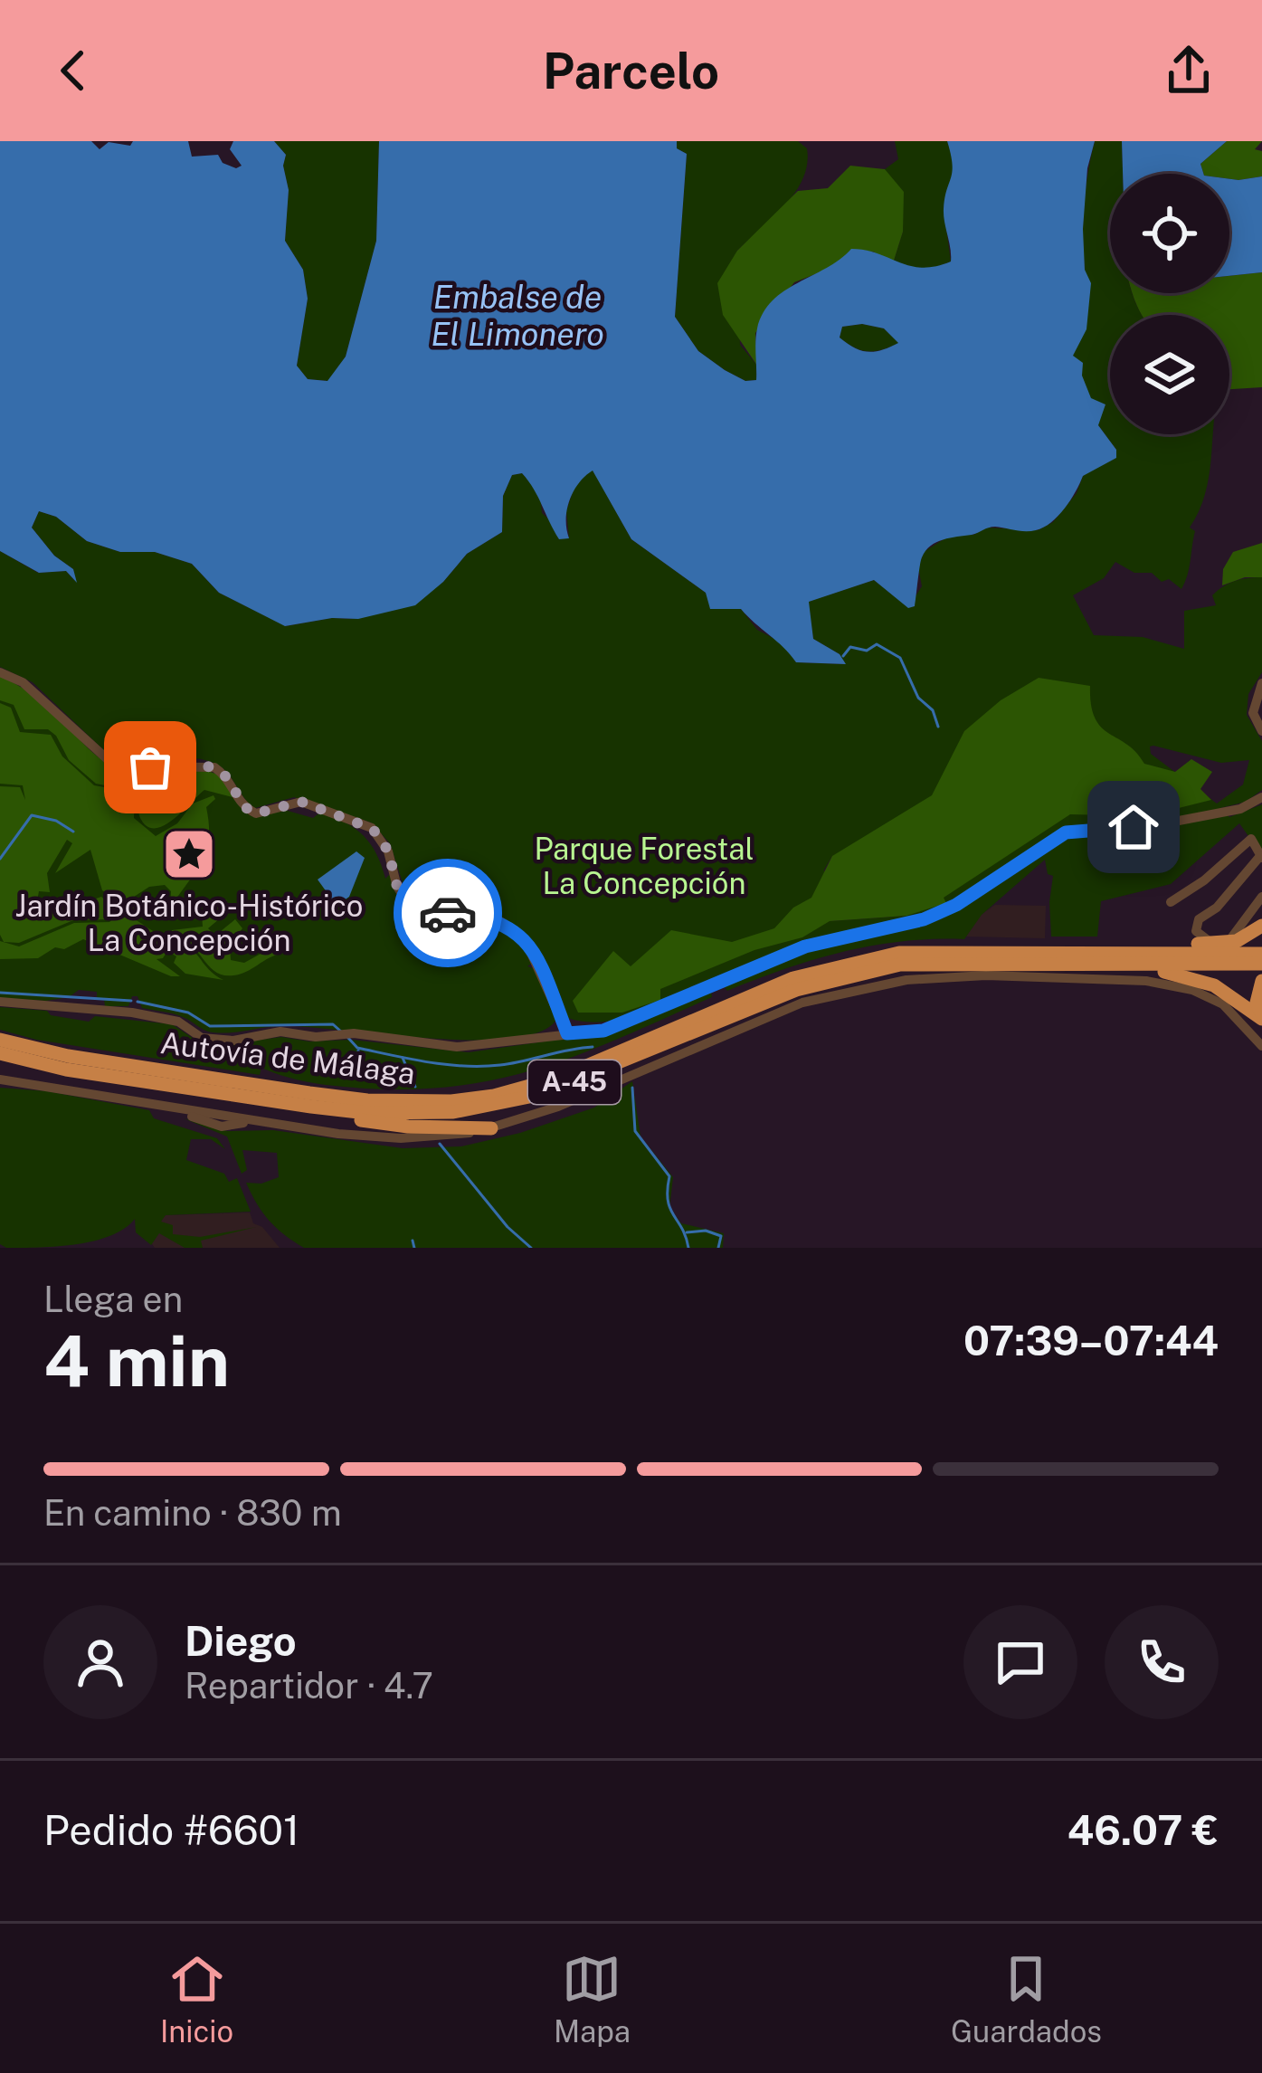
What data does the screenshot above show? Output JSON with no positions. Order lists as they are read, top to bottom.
{
  "streets": {
    "highway": ["Autovía de Málaga", "A-45"]
  },
  "water": ["Embalse de El Limonero"],
  "parks": ["Parque Forestal La Concepción"],
  "places": {
    "place": ["Jardín Botánico-Histórico La Concepción"]
  },
  "page": {
    "header": "Parcelo",
    "heading": ["4 min", "Llega en", "07:39–07:44"],
    "panel": [
      "Diego",
      "Repartidor · 4.7",
      "Pedido #6601",
      "46.07 €"
    ],
    "bar": "En camino · 830 m",
    "tabs": ["Inicio", "Mapa", "Guardados"]
  }
}
